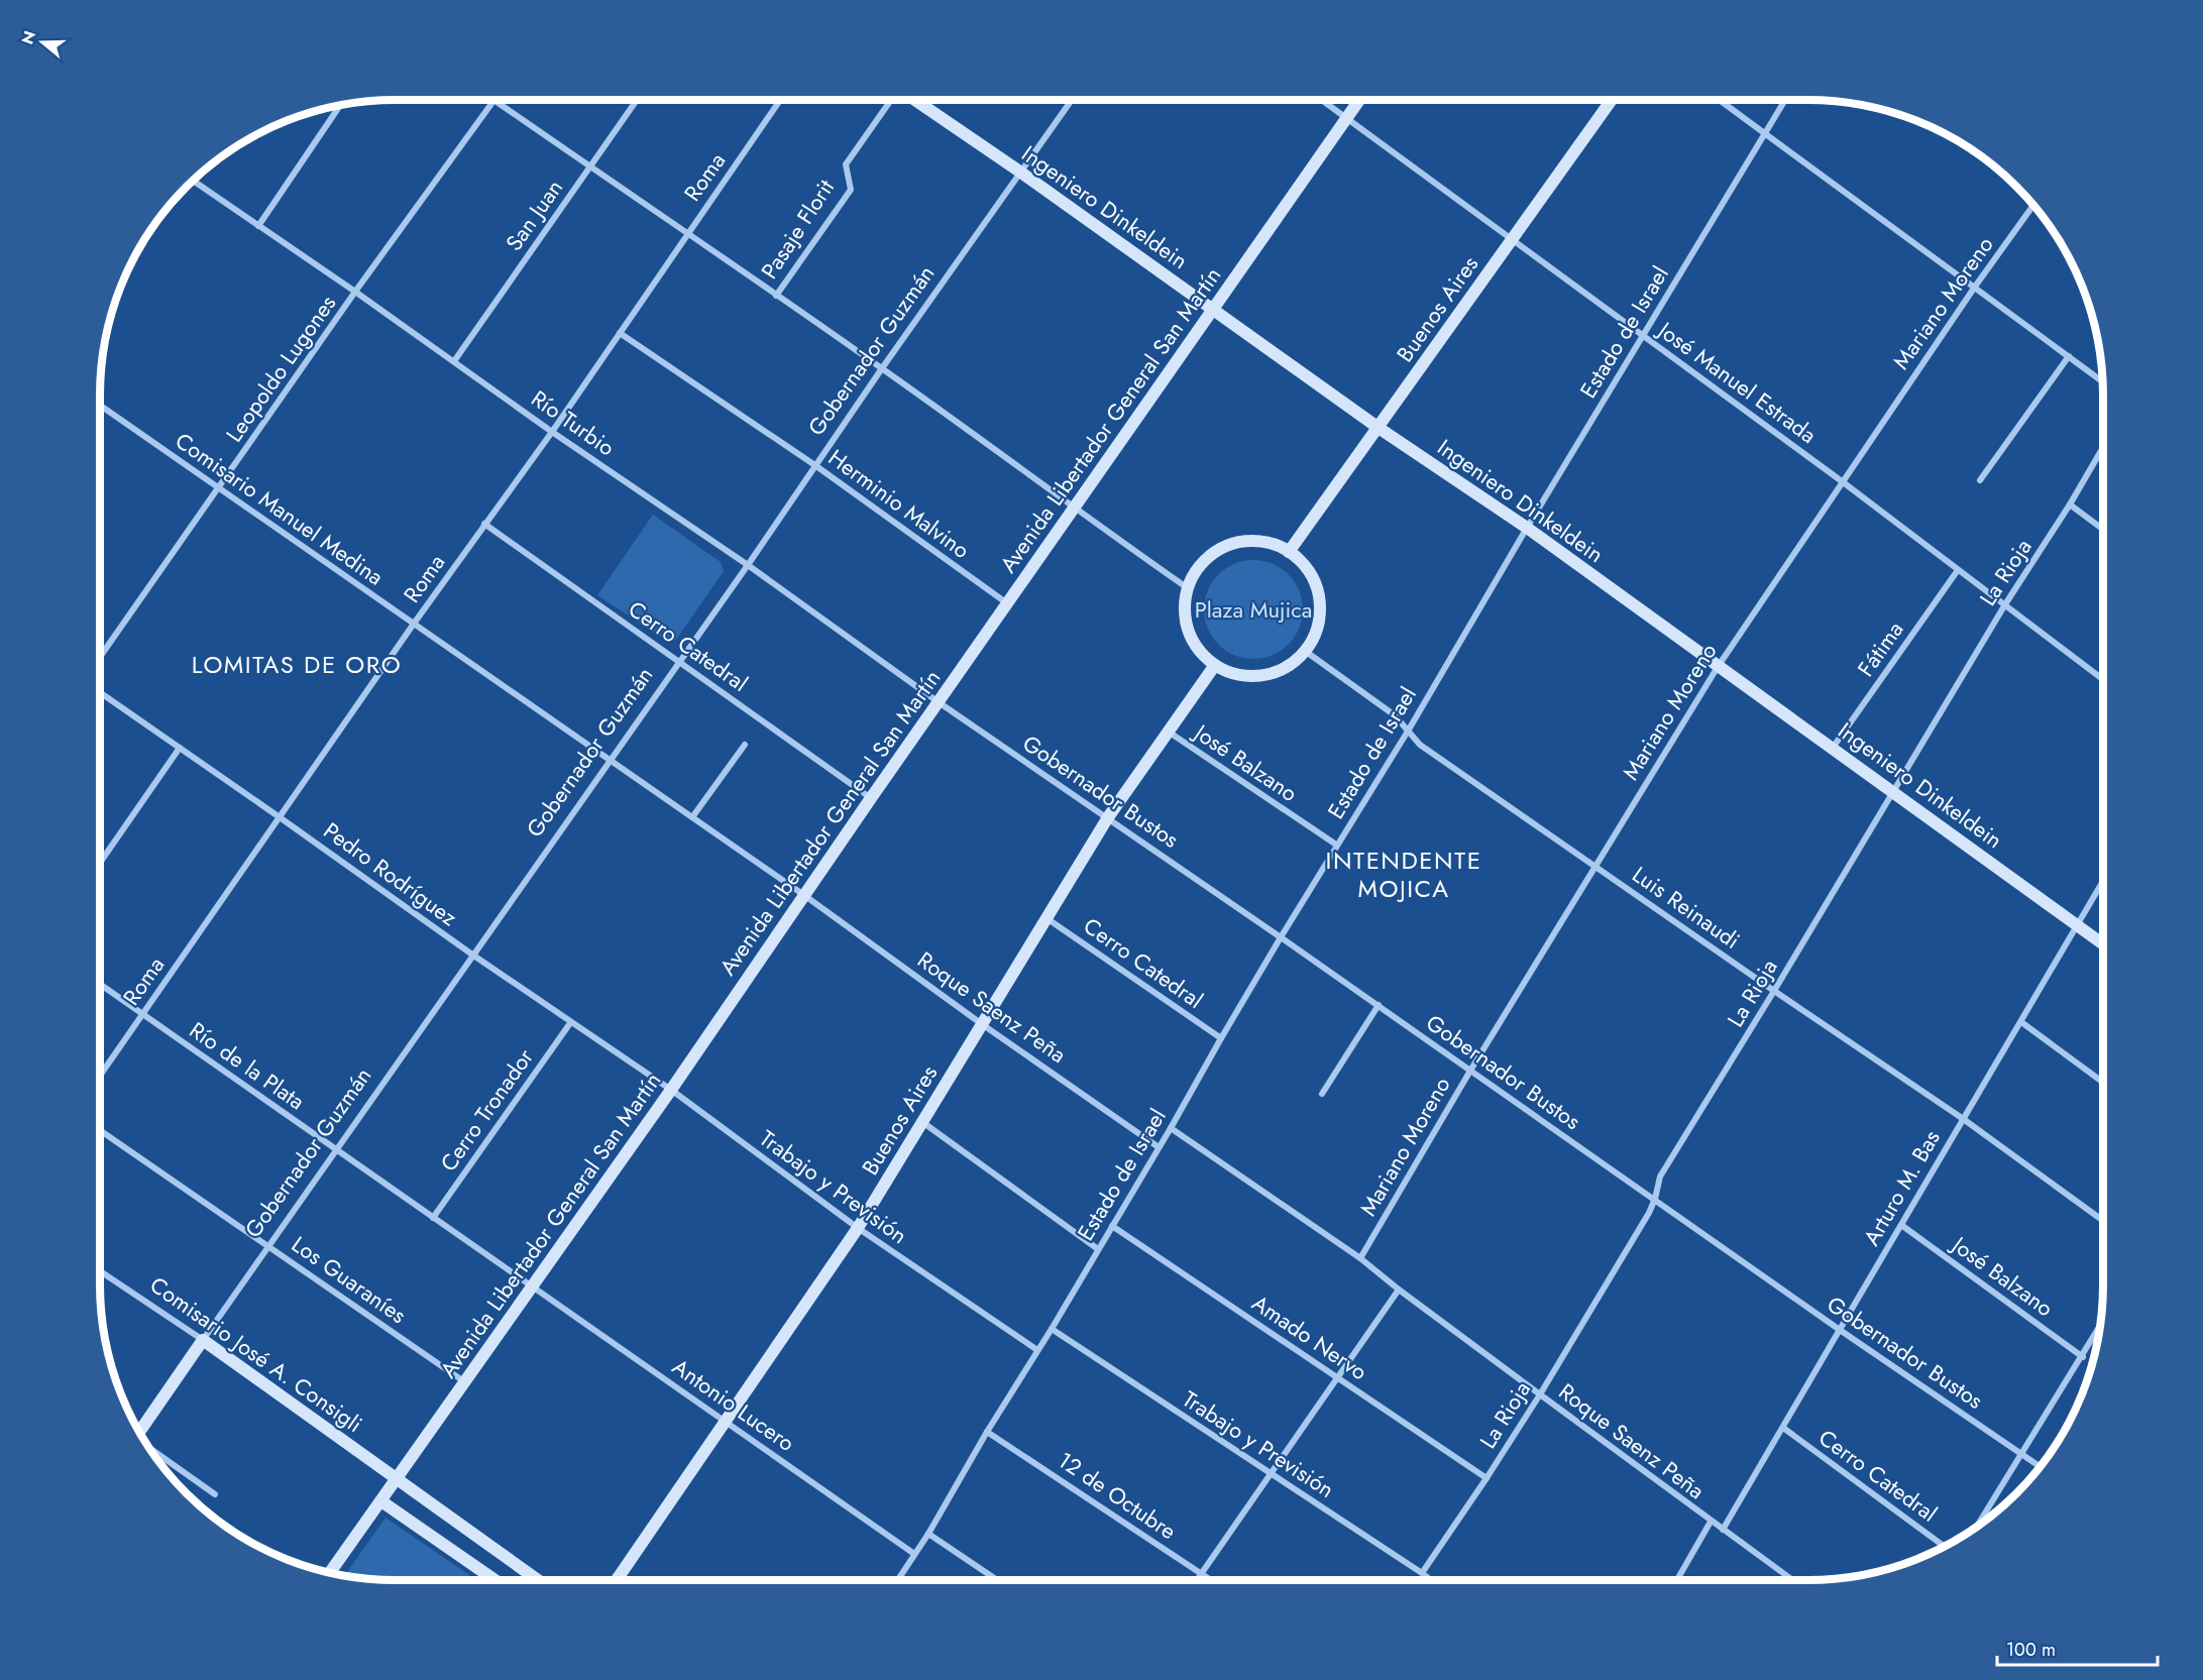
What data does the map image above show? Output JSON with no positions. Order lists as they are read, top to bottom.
{
  "streets": {
    "main road": [
      "Ingeniero Dinkeldein",
      "Buenos Aires",
      "Gobernador Guzmán",
      "Avenida Libertador General San Martín",
      "Comisario José A. Consigli"
    ],
    "street": [
      "Roma",
      "San Juan",
      "Pasaje Florit",
      "Mariano Moreno",
      "Estado de Israel",
      "Leopoldo Lugones",
      "José Manuel Estrada",
      "Río Turbio",
      "Herminio Malvino",
      "Comisario Manuel Medina",
      "La Rioja",
      "Cerro Catedral",
      "Fátima",
      "José Balzano",
      "Gobernador Bustos",
      "Pedro Rodríguez",
      "Luis Reinaudi",
      "Roque Saenz Peña",
      "Río de la Plata",
      "Cerro Tronador",
      "Trabajo y Previsión",
      "Arturo M. Bas",
      "Los Guaraníes",
      "Amado Nervo",
      "Antonio Lucero",
      "12 de Octubre"
    ]
  },
  "crossings": [
    ["Roma", "Río Turbio"],
    ["Roma", "Herminio Malvino"],
    ["Roma", "Comisario Manuel Medina"],
    ["Roma", "Cerro Catedral"],
    ["Roma", "Pedro Rodríguez"],
    ["Roma", "Río de la Plata"],
    ["Ingeniero Dinkeldein", "Mariano Moreno"],
    ["Ingeniero Dinkeldein", "Buenos Aires"],
    ["Ingeniero Dinkeldein", "Estado de Israel"],
    ["Ingeniero Dinkeldein", "Gobernador Guzmán"],
    ["Ingeniero Dinkeldein", "Avenida Libertador General San Martín"],
    ["Ingeniero Dinkeldein", "La Rioja"],
    ["Ingeniero Dinkeldein", "Fátima"],
    ["Ingeniero Dinkeldein", "Arturo M. Bas"],
    ["San Juan", "Río Turbio"],
    ["Mariano Moreno", "José Manuel Estrada"],
    ["Mariano Moreno", "Gobernador Bustos"],
    ["Mariano Moreno", "Luis Reinaudi"],
    ["Mariano Moreno", "Roque Saenz Peña"],
    ["Buenos Aires", "José Manuel Estrada"],
    ["Buenos Aires", "Cerro Catedral"],
    ["Buenos Aires", "José Balzano"],
    ["Buenos Aires", "Gobernador Bustos"],
    ["Buenos Aires", "Luis Reinaudi"],
    ["Buenos Aires", "Roque Saenz Peña"],
    ["Buenos Aires", "Trabajo y Previsión"],
    ["Buenos Aires", "Antonio Lucero"],
    ["Estado de Israel", "José Manuel Estrada"],
    ["Estado de Israel", "Cerro Catedral"],
    ["Estado de Israel", "José Balzano"],
    ["Estado de Israel", "Gobernador Bustos"],
    ["Estado de Israel", "Luis Reinaudi"],
    ["Estado de Israel", "Roque Saenz Peña"],
    ["Estado de Israel", "Trabajo y Previsión"],
    ["Estado de Israel", "Amado Nervo"],
    ["Estado de Israel", "Antonio Lucero"],
    ["Estado de Israel", "12 de Octubre"],
    ["Gobernador Guzmán", "Río Turbio"],
    ["Gobernador Guzmán", "Herminio Malvino"],
    ["Gobernador Guzmán", "Comisario Manuel Medina"],
    ["Gobernador Guzmán", "Cerro Catedral"],
    ["Gobernador Guzmán", "Pedro Rodríguez"],
    ["Gobernador Guzmán", "Río de la Plata"],
    ["Gobernador Guzmán", "Los Guaraníes"],
    ["Gobernador Guzmán", "Comisario José A. Consigli"],
    ["Leopoldo Lugones", "Río Turbio"],
    ["Leopoldo Lugones", "Comisario Manuel Medina"],
    ["José Manuel Estrada", "Avenida Libertador General San Martín"],
    ["José Manuel Estrada", "La Rioja"],
    ["José Manuel Estrada", "Fátima"],
    ["Avenida Libertador General San Martín", "Río Turbio"],
    ["Avenida Libertador General San Martín", "Herminio Malvino"],
    ["Avenida Libertador General San Martín", "Comisario Manuel Medina"],
    ["Avenida Libertador General San Martín", "Cerro Catedral"],
    ["Avenida Libertador General San Martín", "Gobernador Bustos"],
    ["Avenida Libertador General San Martín", "Pedro Rodríguez"],
    ["Avenida Libertador General San Martín", "Roque Saenz Peña"],
    ["Avenida Libertador General San Martín", "Río de la Plata"],
    ["Avenida Libertador General San Martín", "Trabajo y Previsión"],
    ["Avenida Libertador General San Martín", "Los Guaraníes"],
    ["Avenida Libertador General San Martín", "Comisario José A. Consigli"],
    ["Avenida Libertador General San Martín", "Antonio Lucero"],
    ["Río Turbio", "Gobernador Bustos"],
    ["Comisario Manuel Medina", "Roque Saenz Peña"],
    ["La Rioja", "Gobernador Bustos"],
    ["La Rioja", "Luis Reinaudi"],
    ["La Rioja", "Roque Saenz Peña"],
    ["La Rioja", "Trabajo y Previsión"],
    ["La Rioja", "Amado Nervo"],
    ["Cerro Catedral", "Arturo M. Bas"],
    ["José Balzano", "Arturo M. Bas"],
    ["Gobernador Bustos", "Arturo M. Bas"],
    ["Pedro Rodríguez", "Cerro Tronador"],
    ["Pedro Rodríguez", "Trabajo y Previsión"],
    ["Luis Reinaudi", "Arturo M. Bas"],
    ["Roque Saenz Peña", "Arturo M. Bas"],
    ["Río de la Plata", "Cerro Tronador"],
    ["Río de la Plata", "Antonio Lucero"]
  ],
  "districts": ["LOMITAS DE ORO", "INTENDENTE MOJICA"],
  "parks": ["Plaza Mujica"],
  "scale_bar": "100 m",
  "north": "left"
}
